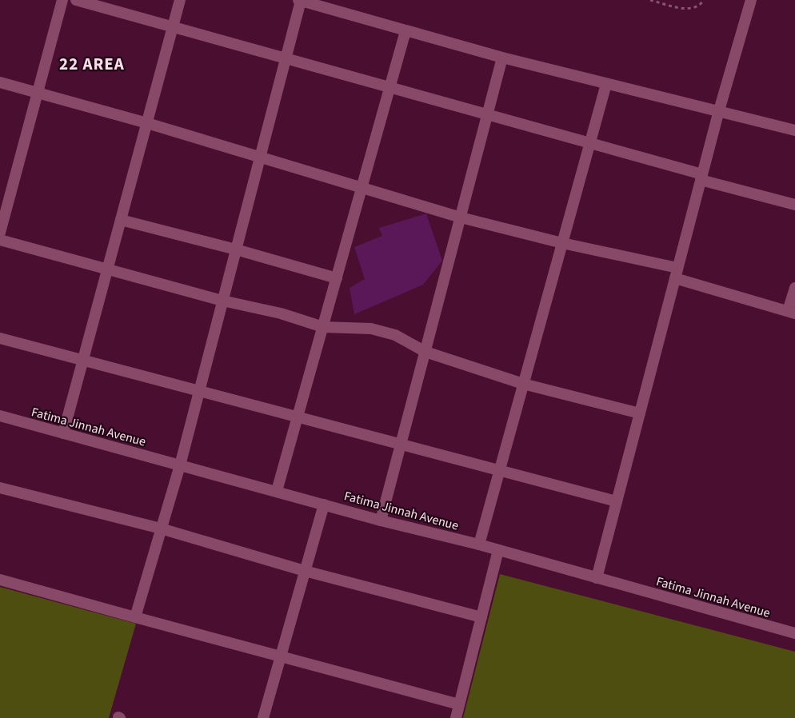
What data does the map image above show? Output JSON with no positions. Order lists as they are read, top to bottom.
{
  "streets": {
    "street": ["Fatima Jinnah Avenue"]
  },
  "districts": ["22 AREA"]
}
